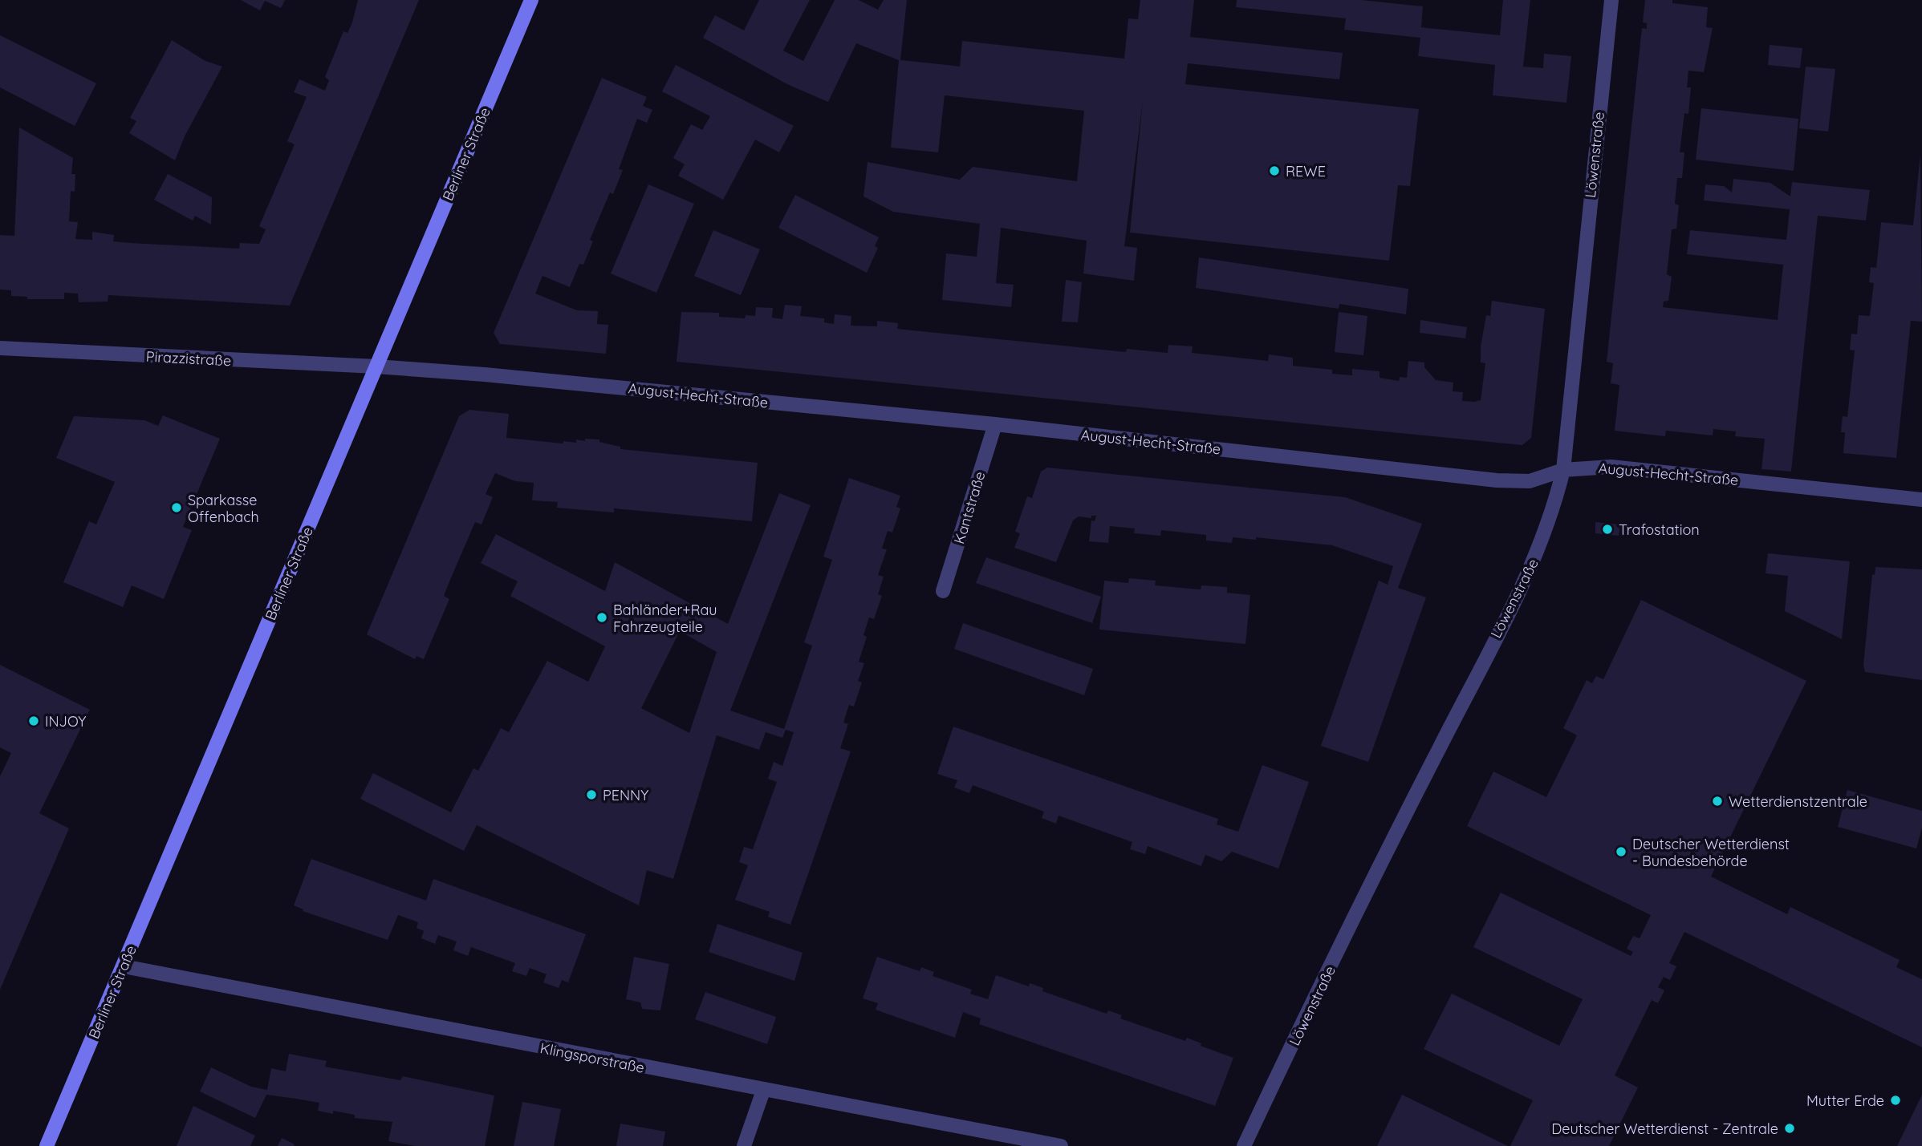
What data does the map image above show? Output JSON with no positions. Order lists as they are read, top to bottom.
{
  "streets": {
    "main road": ["Berliner Straße"],
    "street": [
      "Löwenstraße",
      "Pirazzistraße",
      "August-Hecht-Straße",
      "Kantstraße",
      "Klingsporstraße"
    ]
  },
  "crossings": [
    ["Berliner Straße", "Pirazzistraße"],
    ["Berliner Straße", "August-Hecht-Straße"],
    ["Berliner Straße", "Klingsporstraße"],
    ["Löwenstraße", "August-Hecht-Straße"],
    ["Pirazzistraße", "August-Hecht-Straße"],
    ["August-Hecht-Straße", "Kantstraße"]
  ],
  "places": [
    "REWE",
    "Sparkasse Offenbach",
    "Trafostation",
    "Bahländer+Rau Fahrzeugteile",
    "INJOY",
    "PENNY",
    "Wetterdienstzentrale",
    "Deutscher Wetterdienst - Bundesbehörde",
    "Mutter Erde",
    "Deutscher Wetterdienst - Zentrale"
  ]
}
